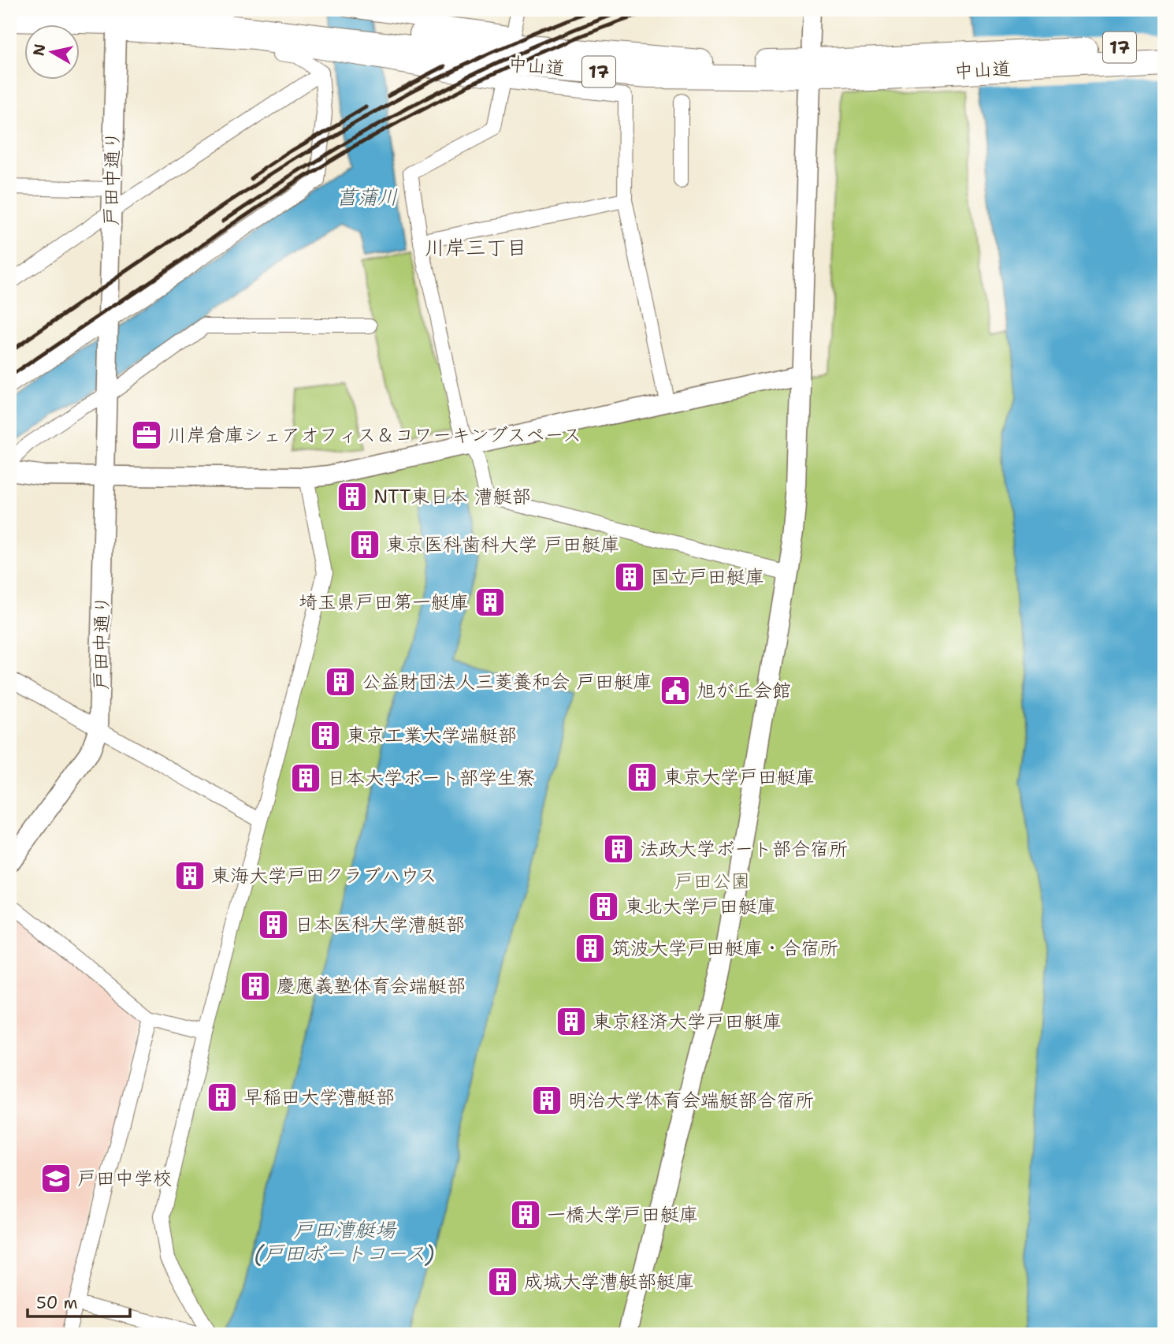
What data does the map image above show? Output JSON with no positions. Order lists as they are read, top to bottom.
{
  "streets": {
    "highway": ["17", "中山道"],
    "street": ["戸田中通り"]
  },
  "districts": ["川岸三丁目"],
  "water": ["菖蒲川", "戸田漕艇場 (戸田ボートコース)"],
  "parks": ["戸田公園"],
  "places": {
    "office": ["川岸倉庫シェアオフィス＆コワーキングスペース"],
    "building": [
      "NTT東日本 漕艇部",
      "東京医科歯科大学 戸田艇庫",
      "国立戸田艇庫",
      "埼玉県戸田第一艇庫",
      "公益財団法人三菱養和会 戸田艇庫",
      "東京工業大学端艇部",
      "東京大学戸田艇庫",
      "日本大学ボート部学生寮",
      "法政大学ボート部合宿所",
      "東海大学戸田クラブハウス",
      "東北大学戸田艇庫",
      "日本医科大学漕艇部",
      "筑波大学戸田艇庫・合宿所",
      "慶應義塾体育会端艇部",
      "東京経済大学戸田艇庫",
      "早稲田大学漕艇部",
      "明治大学体育会端艇部合宿所",
      "一橋大学戸田艇庫",
      "成城大学漕艇部艇庫"
    ],
    "public building": ["旭が丘会館"],
    "school or university": ["戸田中学校"]
  },
  "scale_bar": "50 m",
  "north": "left"
}
